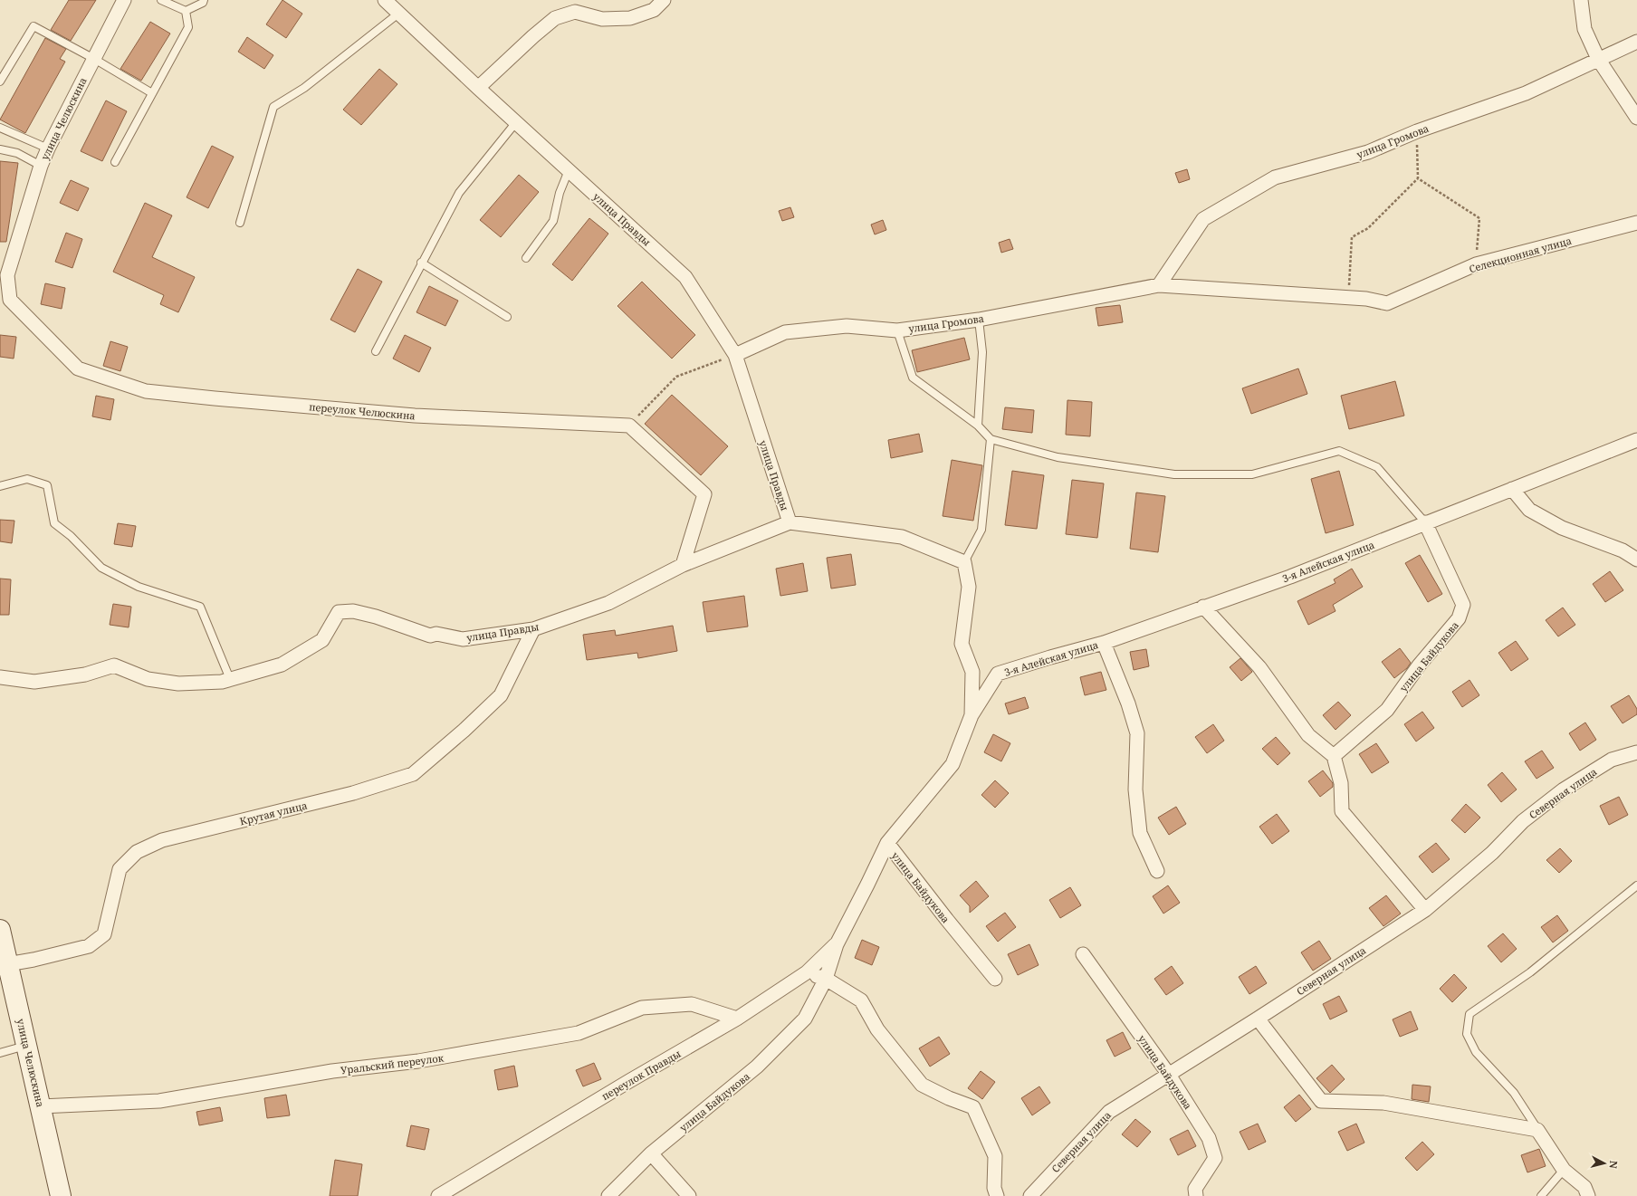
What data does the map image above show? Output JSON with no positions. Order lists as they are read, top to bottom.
{
  "streets": {
    "main road": ["улица Челюскина"],
    "street": [
      "улица Громова",
      "улица Правды",
      "Селекционная улица",
      "переулок Челюскина",
      "3-я Алейская улица",
      "улица Байдукова",
      "Северная улица",
      "Крутая улица",
      "Уральский переулок",
      "переулок Правды"
    ]
  },
  "crossings": [
    ["улица Челюскина", "переулок Челюскина"],
    ["улица Челюскина", "Крутая улица"],
    ["улица Челюскина", "Уральский переулок"],
    ["улица Громова", "улица Правды"],
    ["улица Громова", "Селекционная улица"],
    ["улица Правды", "Крутая улица"],
    ["3-я Алейская улица", "улица Байдукова"],
    ["улица Байдукова", "Северная улица"],
    ["улица Байдукова", "переулок Правды"],
    ["Уральский переулок", "переулок Правды"]
  ],
  "north": "right"
}
